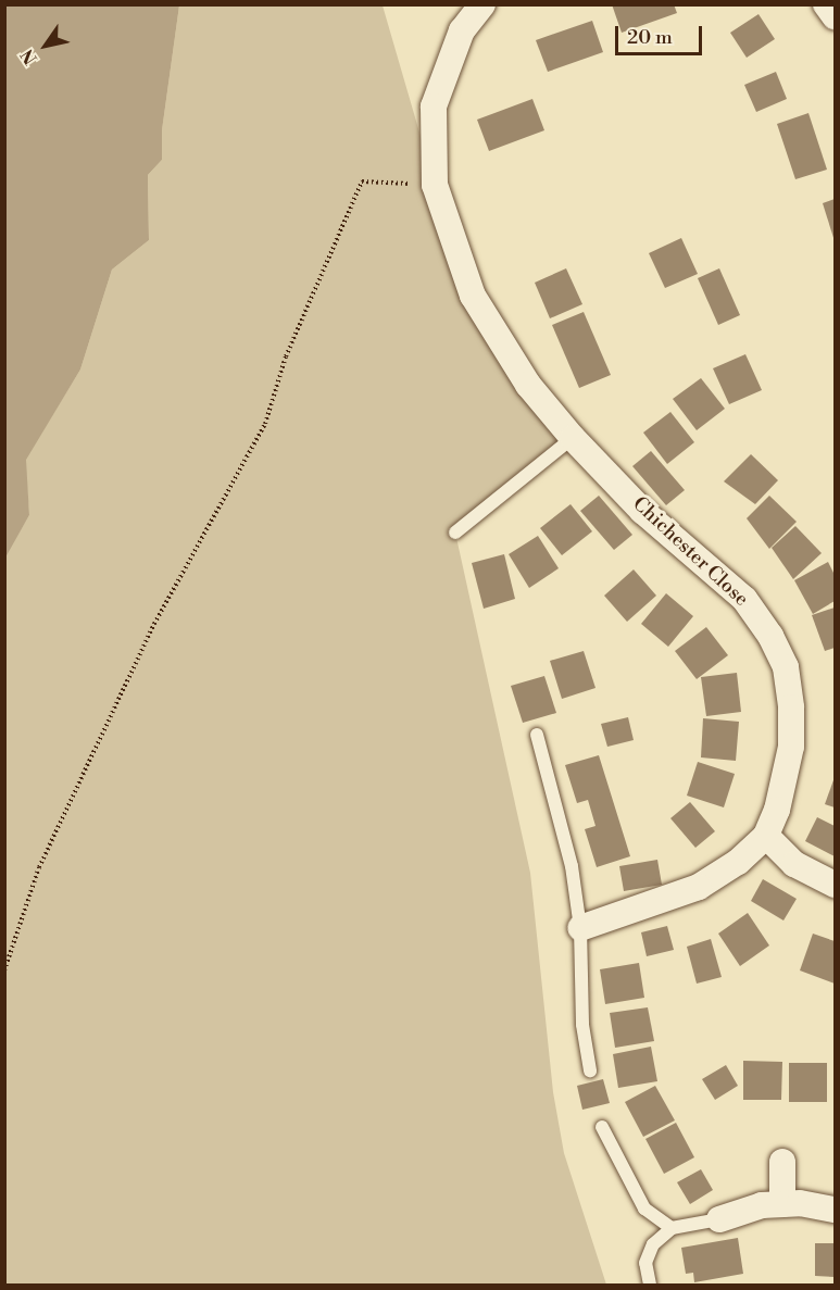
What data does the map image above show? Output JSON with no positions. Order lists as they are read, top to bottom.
{
  "streets": {
    "street": ["Chichester Close"]
  },
  "scale_bar": "20 m",
  "north": "bottom left"
}
